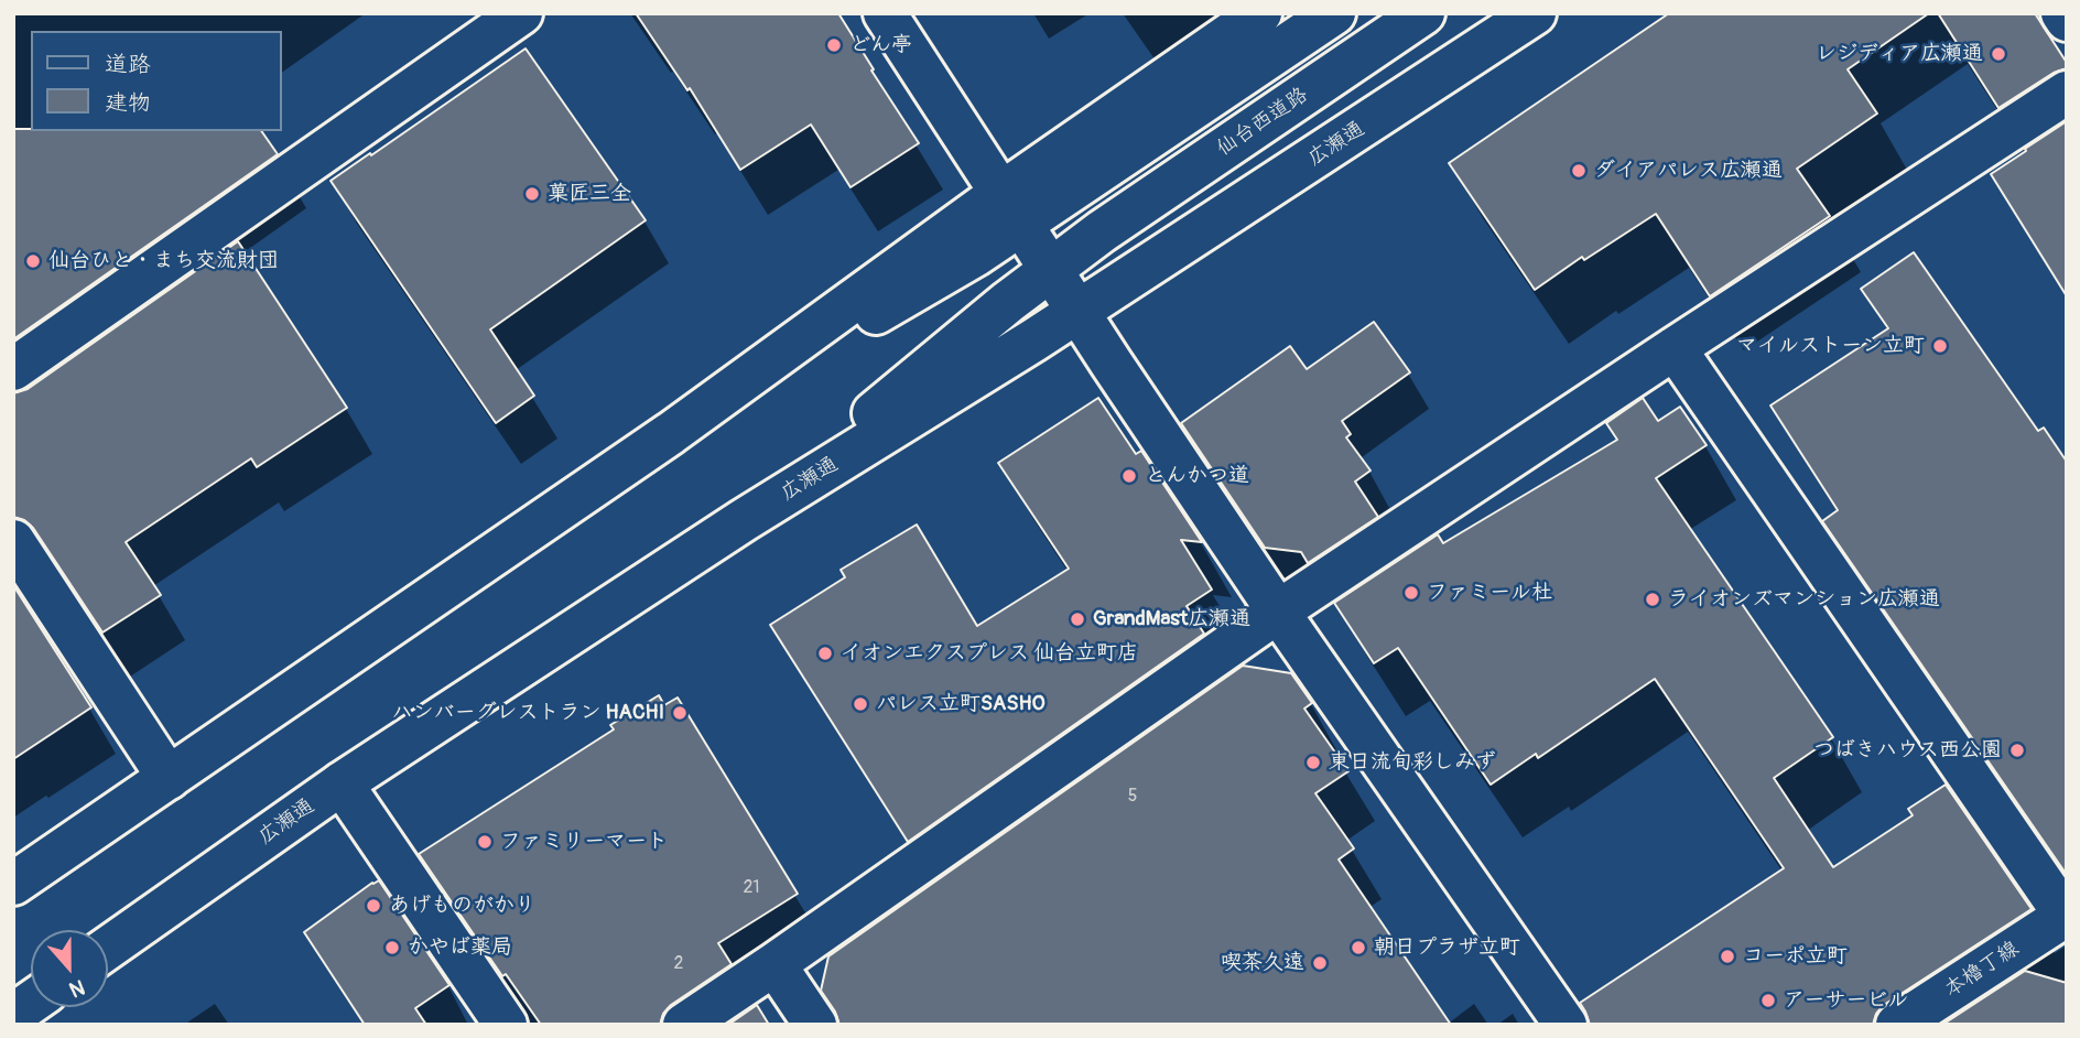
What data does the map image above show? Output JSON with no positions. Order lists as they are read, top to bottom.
{
  "streets": {
    "main road": ["仙台西道路", "広瀬通", "本櫓丁線"]
  },
  "crossings": [
    ["仙台西道路", "広瀬通"]
  ],
  "places": [
    "どん亭",
    "レジディア広瀬通",
    "ダイアパレス広瀬通",
    "菓匠三全",
    "仙台ひと・まち交流財団",
    "マイルストーン立町",
    "とんかつ道",
    "ファミール杜",
    "ライオンズマンション広瀬通",
    "GrandMast広瀬通",
    "イオンエクスプレス 仙台立町店",
    "パレス立町SASHO",
    "ハンバーグレストラン HACHI",
    "つばきハウス西公園",
    "東日流旬彩しみず",
    "ファミリーマート",
    "あげものがかり",
    "かやば薬局",
    "朝日プラザ立町",
    "コーポ立町",
    "喫茶久遠",
    "アーサービル"
  ],
  "house_numbers": ["5", "21", "2"],
  "legend": ["道路", "建物"],
  "north": "bottom"
}
